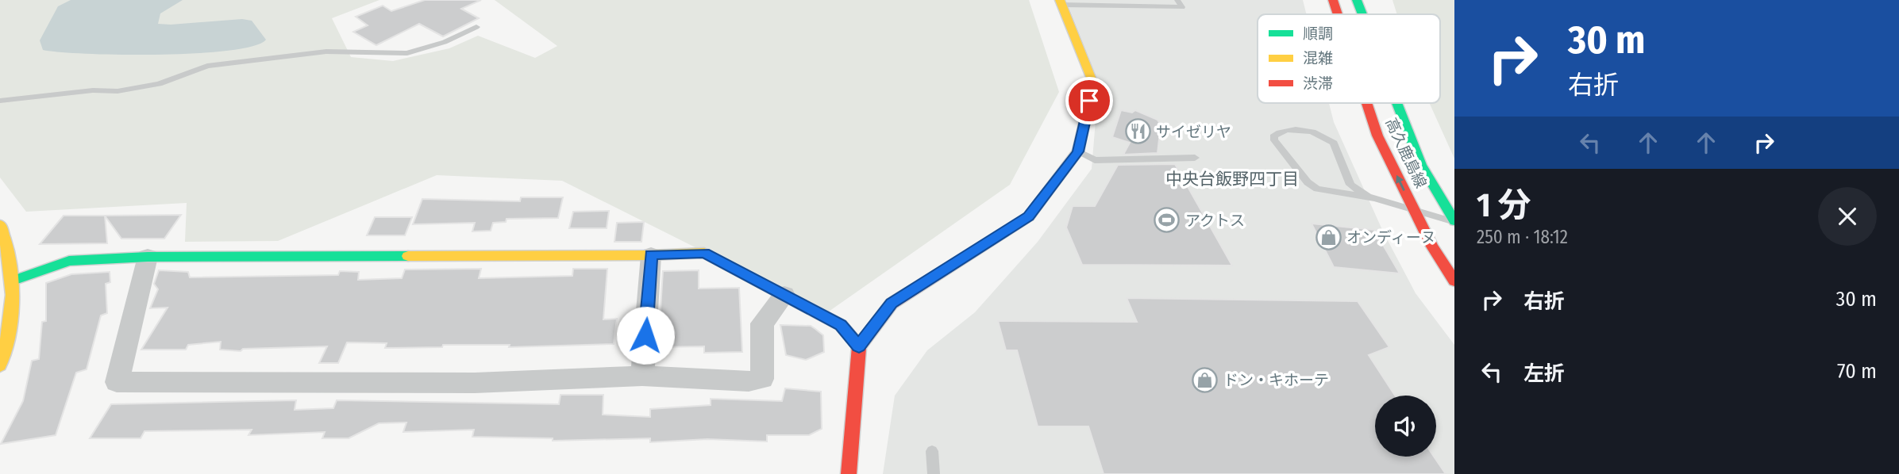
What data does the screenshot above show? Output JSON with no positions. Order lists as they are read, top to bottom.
{
  "streets": {
    "street": ["高久鹿島線"]
  },
  "districts": ["中央台飯野四丁目"],
  "places": {
    "restaurant": ["サイゼリヤ"],
    "sports": ["アクトス"],
    "shop": ["オンディーヌ", "ドン・キホーテ"]
  },
  "legend": ["順調", "混雑", "渋滞"],
  "page": {
    "turn": ["30 m", "右折"],
    "heading": ["1 分", "250 m · 18:12"],
    "list": [
      {
        "name": "右折",
        "value": "30 m"
      },
      {
        "name": "左折",
        "value": "70 m"
      }
    ]
  }
}
